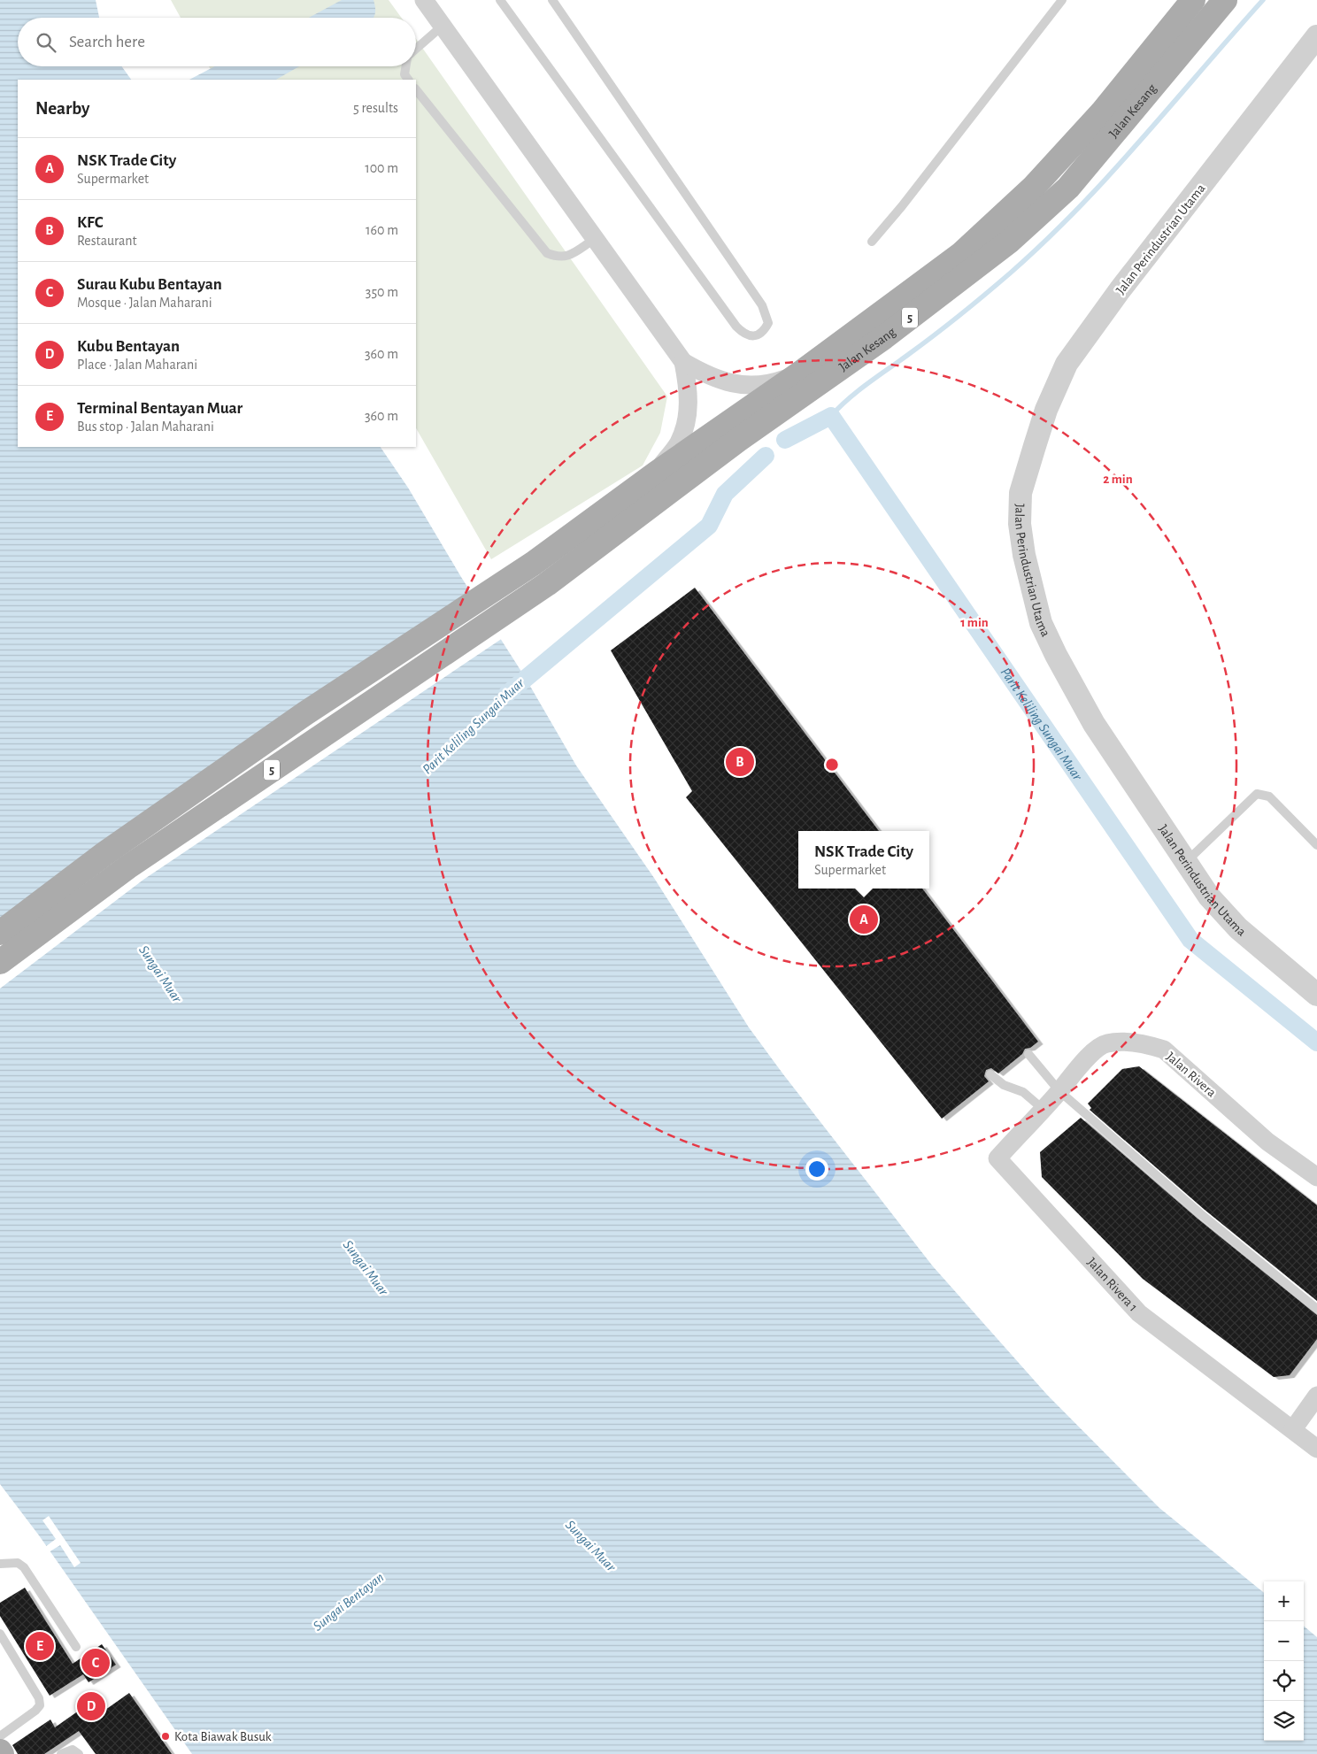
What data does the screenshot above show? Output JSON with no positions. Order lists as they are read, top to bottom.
{
  "streets": {
    "main road": ["Jalan Kesang", "5"],
    "street": ["Jalan Perindustrian Utama", "Jalan Rivera", "Jalan Rivera 1"]
  },
  "crossings": [
    ["Jalan Rivera", "Jalan Rivera 1"]
  ],
  "water": ["Parit Keliling Sungai Muar", "Sungai Muar", "Sungai Bentayan"],
  "places": ["Kota Biawak Busuk"],
  "page": {
    "search": "Search here",
    "heading": ["Nearby", "5 results"],
    "list": [
      {
        "mark": "A",
        "name": "NSK Trade City",
        "note": "Supermarket",
        "value": "100 m"
      },
      {
        "mark": "B",
        "name": "KFC",
        "note": "Restaurant",
        "value": "160 m"
      },
      {
        "mark": "C",
        "name": "Surau Kubu Bentayan",
        "note": "Mosque · Jalan Maharani",
        "value": "350 m"
      },
      {
        "mark": "D",
        "name": "Kubu Bentayan",
        "note": "Place · Jalan Maharani",
        "value": "360 m"
      },
      {
        "mark": "E",
        "name": "Terminal Bentayan Muar",
        "note": "Bus stop · Jalan Maharani",
        "value": "360 m"
      }
    ],
    "pins": [
      "B",
      "A",
      "E",
      "C",
      "D"
    ],
    "popup": ["NSK Trade City", "Supermarket"],
    "map_buttons": ["+", "−"]
  },
  "rings": ["2 min", "1 min"]
}
